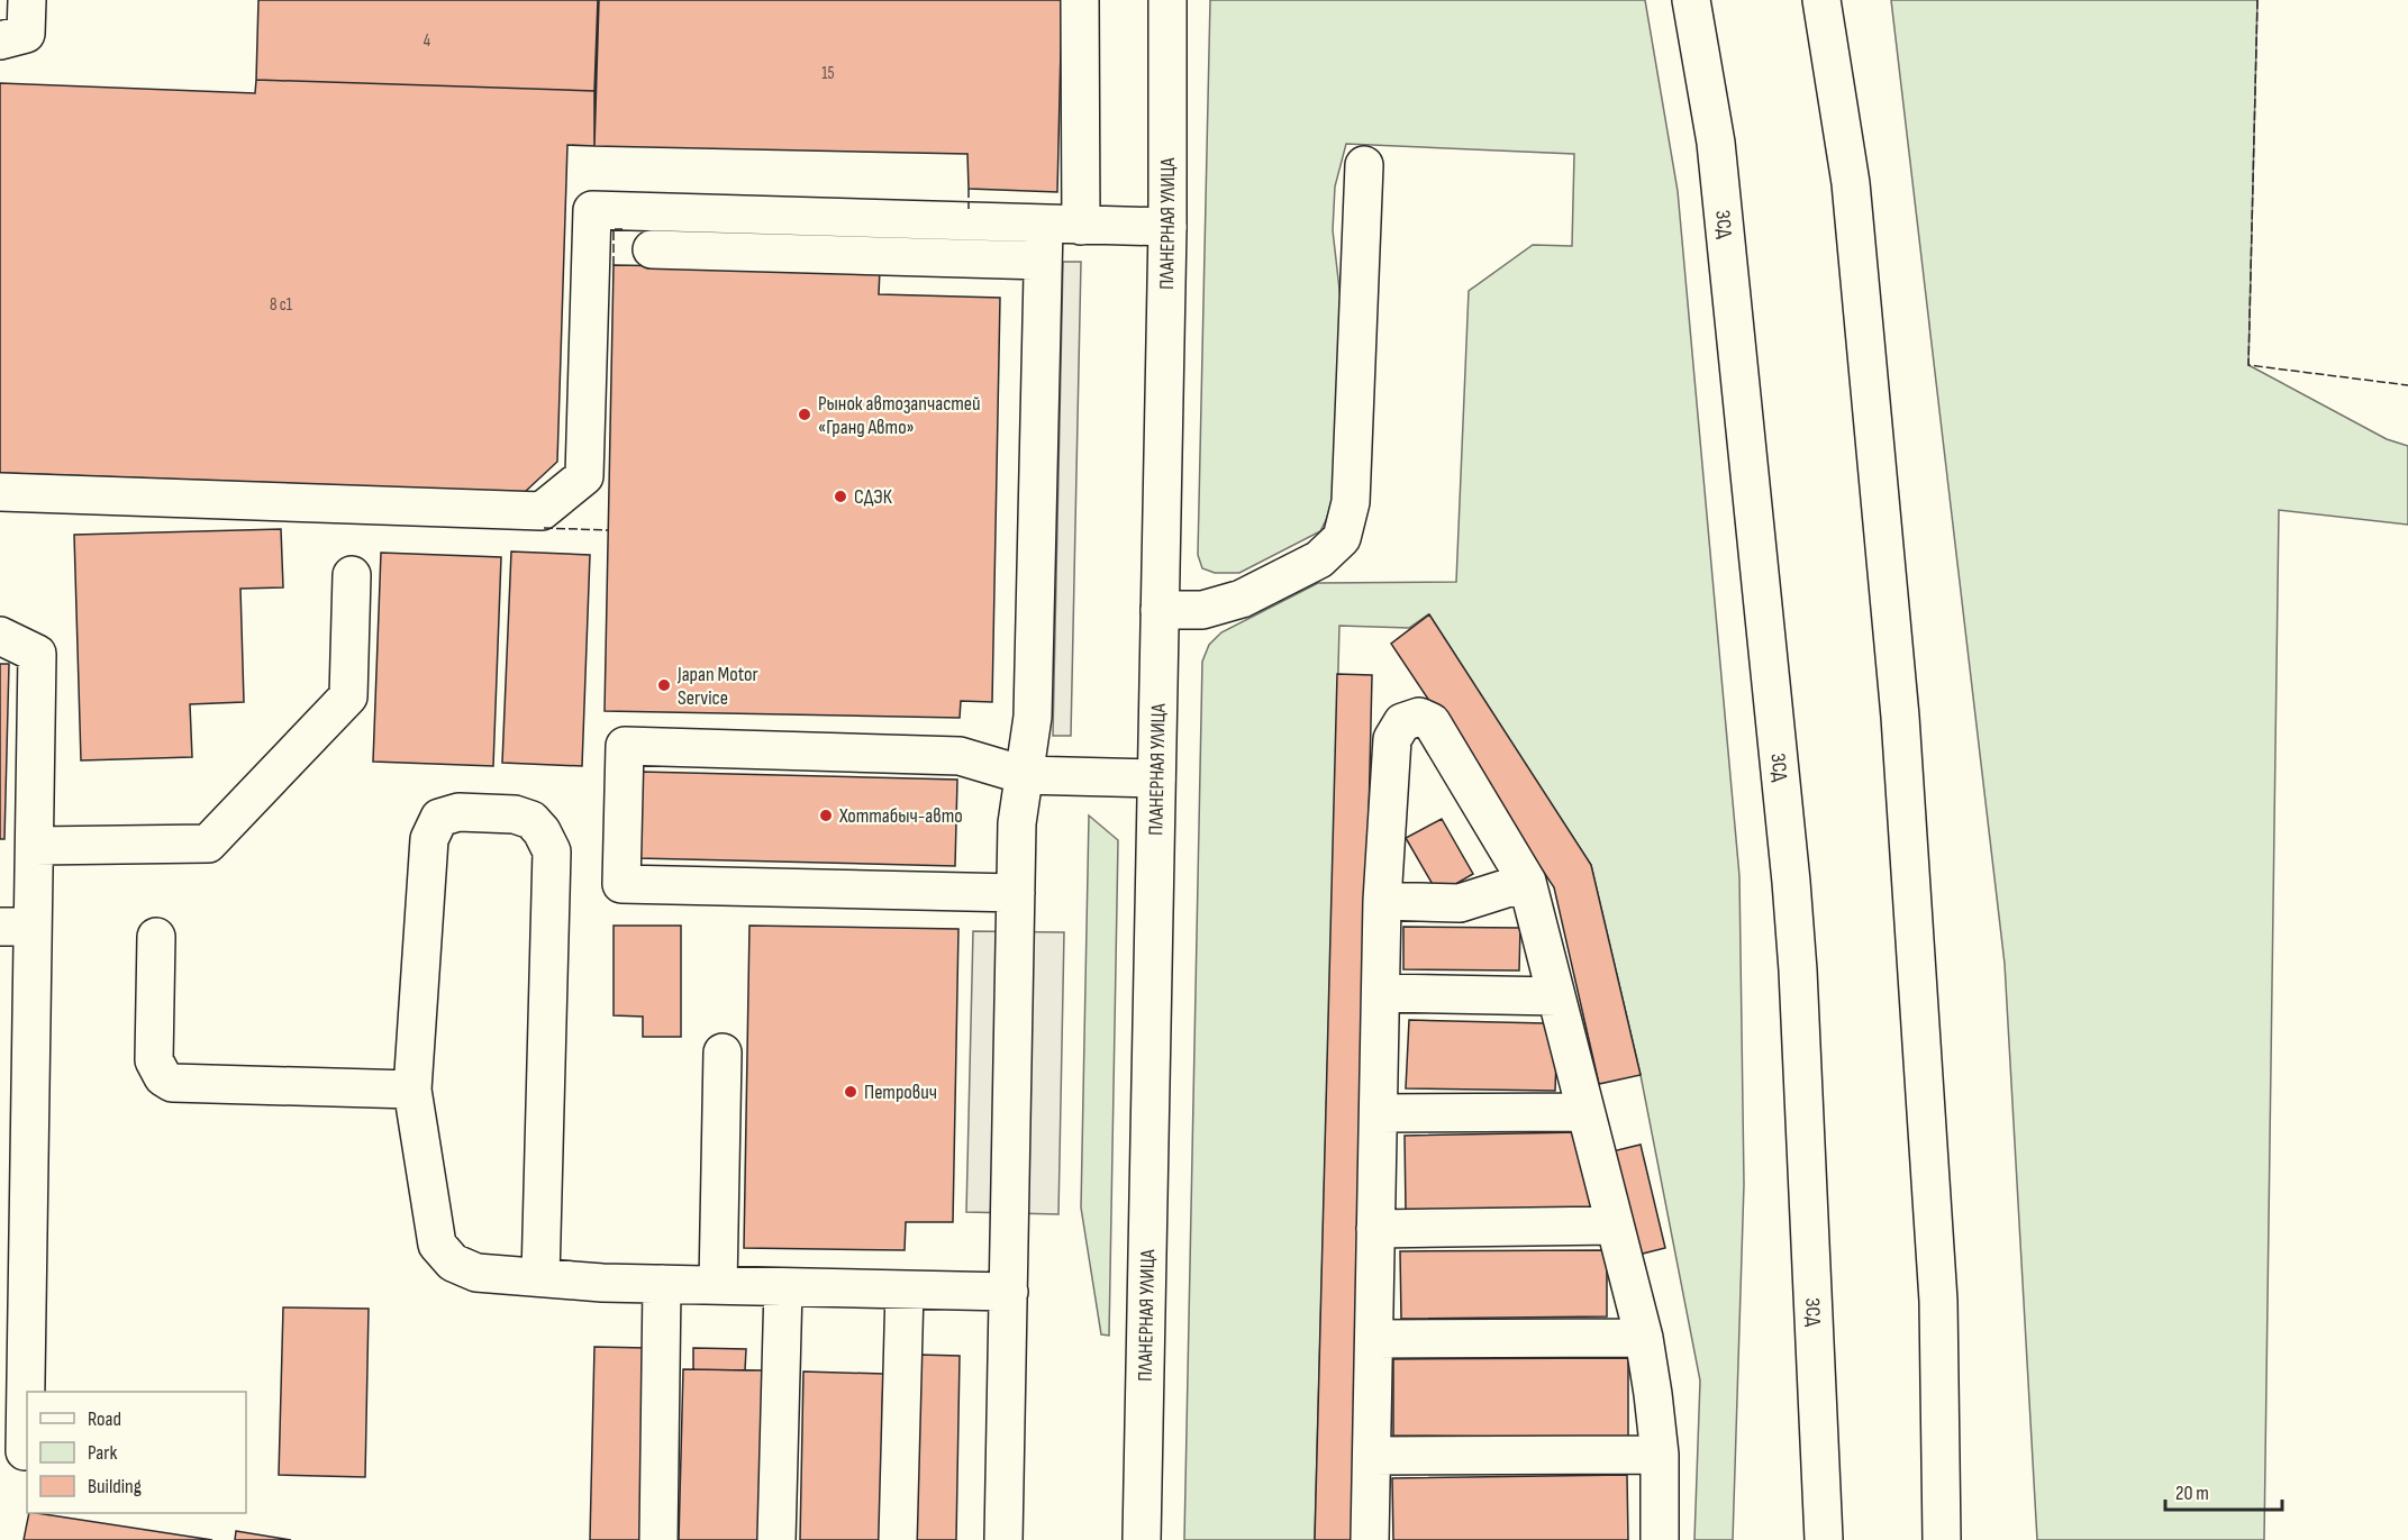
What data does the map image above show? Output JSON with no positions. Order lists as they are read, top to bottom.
{
  "streets": {
    "main road": ["ПЛАНЕРНАЯ УЛИЦА", "ЗСД"]
  },
  "places": [
    "Рынок автозапчастей «Гранд Авто»",
    "СДЭК",
    "Japan Motor Service",
    "Хоттабыч-авто",
    "Петрович"
  ],
  "house_numbers": ["4", "15", "8 с1"],
  "legend": ["Road", "Park", "Building"],
  "scale_bar": "20 m"
}
